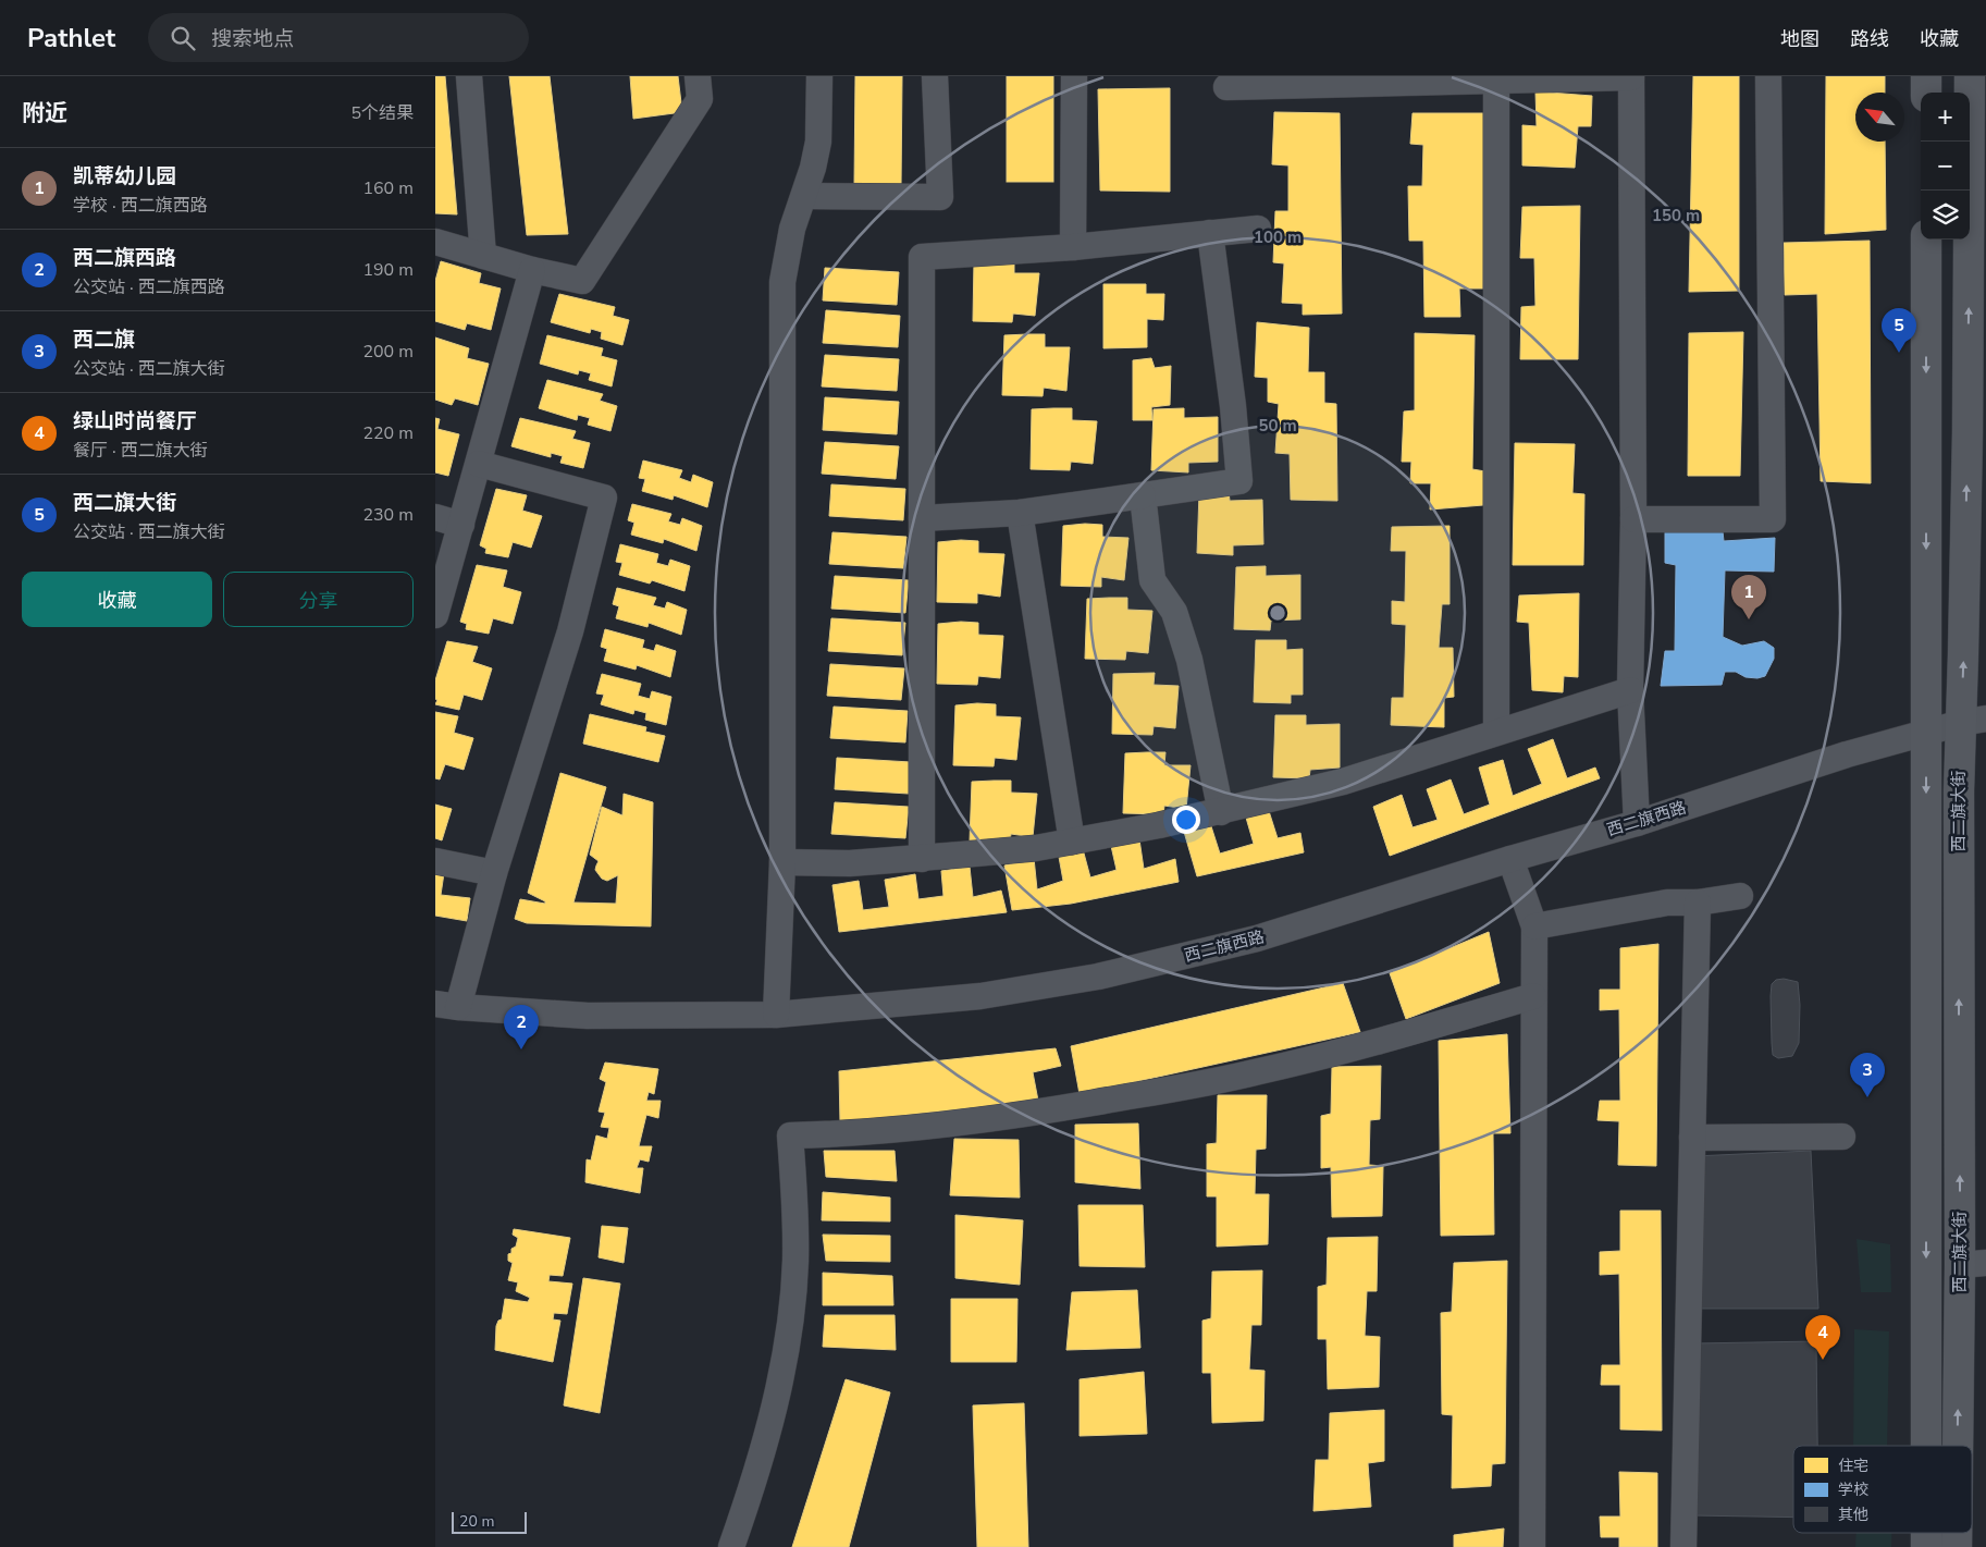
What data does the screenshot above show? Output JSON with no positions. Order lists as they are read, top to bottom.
{
  "streets": {
    "main road": ["西二旗大街"],
    "street": ["西二旗西路"]
  },
  "crossings": [
    ["西二旗大街", "西二旗西路"]
  ],
  "legend": ["住宅", "学校", "其他"],
  "scale_bar": "20 m",
  "north": "top left",
  "page": {
    "header": "Pathlet",
    "search": "搜索地点",
    "nav": ["地图", "路线", "收藏"],
    "heading": ["附近", "5个结果"],
    "map_buttons": ["+", "−"],
    "list": [
      {
        "mark": "1",
        "name": "凯蒂幼儿园",
        "note": "学校 · 西二旗西路",
        "value": "160 m"
      },
      {
        "mark": "2",
        "name": "西二旗西路",
        "note": "公交站 · 西二旗西路",
        "value": "190 m"
      },
      {
        "mark": "3",
        "name": "西二旗",
        "note": "公交站 · 西二旗大街",
        "value": "200 m"
      },
      {
        "mark": "4",
        "name": "绿山时尚餐厅",
        "note": "餐厅 · 西二旗大街",
        "value": "220 m"
      },
      {
        "mark": "5",
        "name": "西二旗大街",
        "note": "公交站 · 西二旗大街",
        "value": "230 m"
      }
    ],
    "pins": [
      "5",
      "1",
      "2",
      "3",
      "4"
    ],
    "buttons": ["收藏", "分享"],
    "scale": "20 m"
  },
  "rings": ["150 m", "100 m", "50 m"]
}
